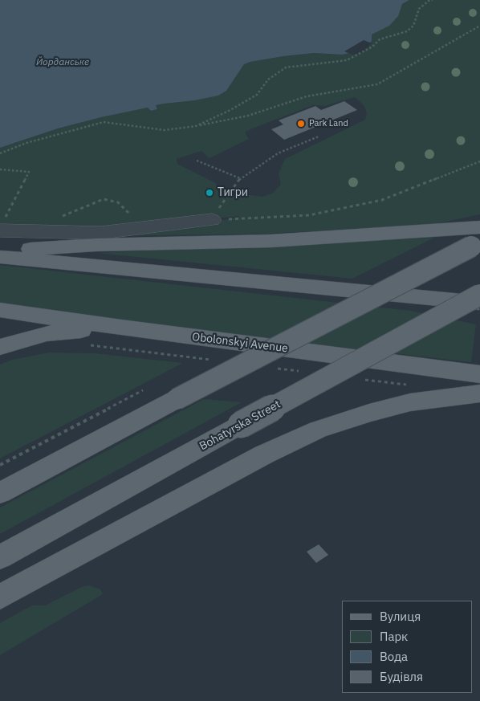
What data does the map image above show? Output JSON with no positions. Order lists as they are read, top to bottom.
{
  "streets": {
    "main road": ["Obolonskyi Avenue", "Bohatyrska Street"]
  },
  "water": ["Йорданське"],
  "places": ["Park Land", "Тигри"],
  "legend": [
    "Вулиця",
    "Парк",
    "Вода",
    "Будівля"
  ]
}
